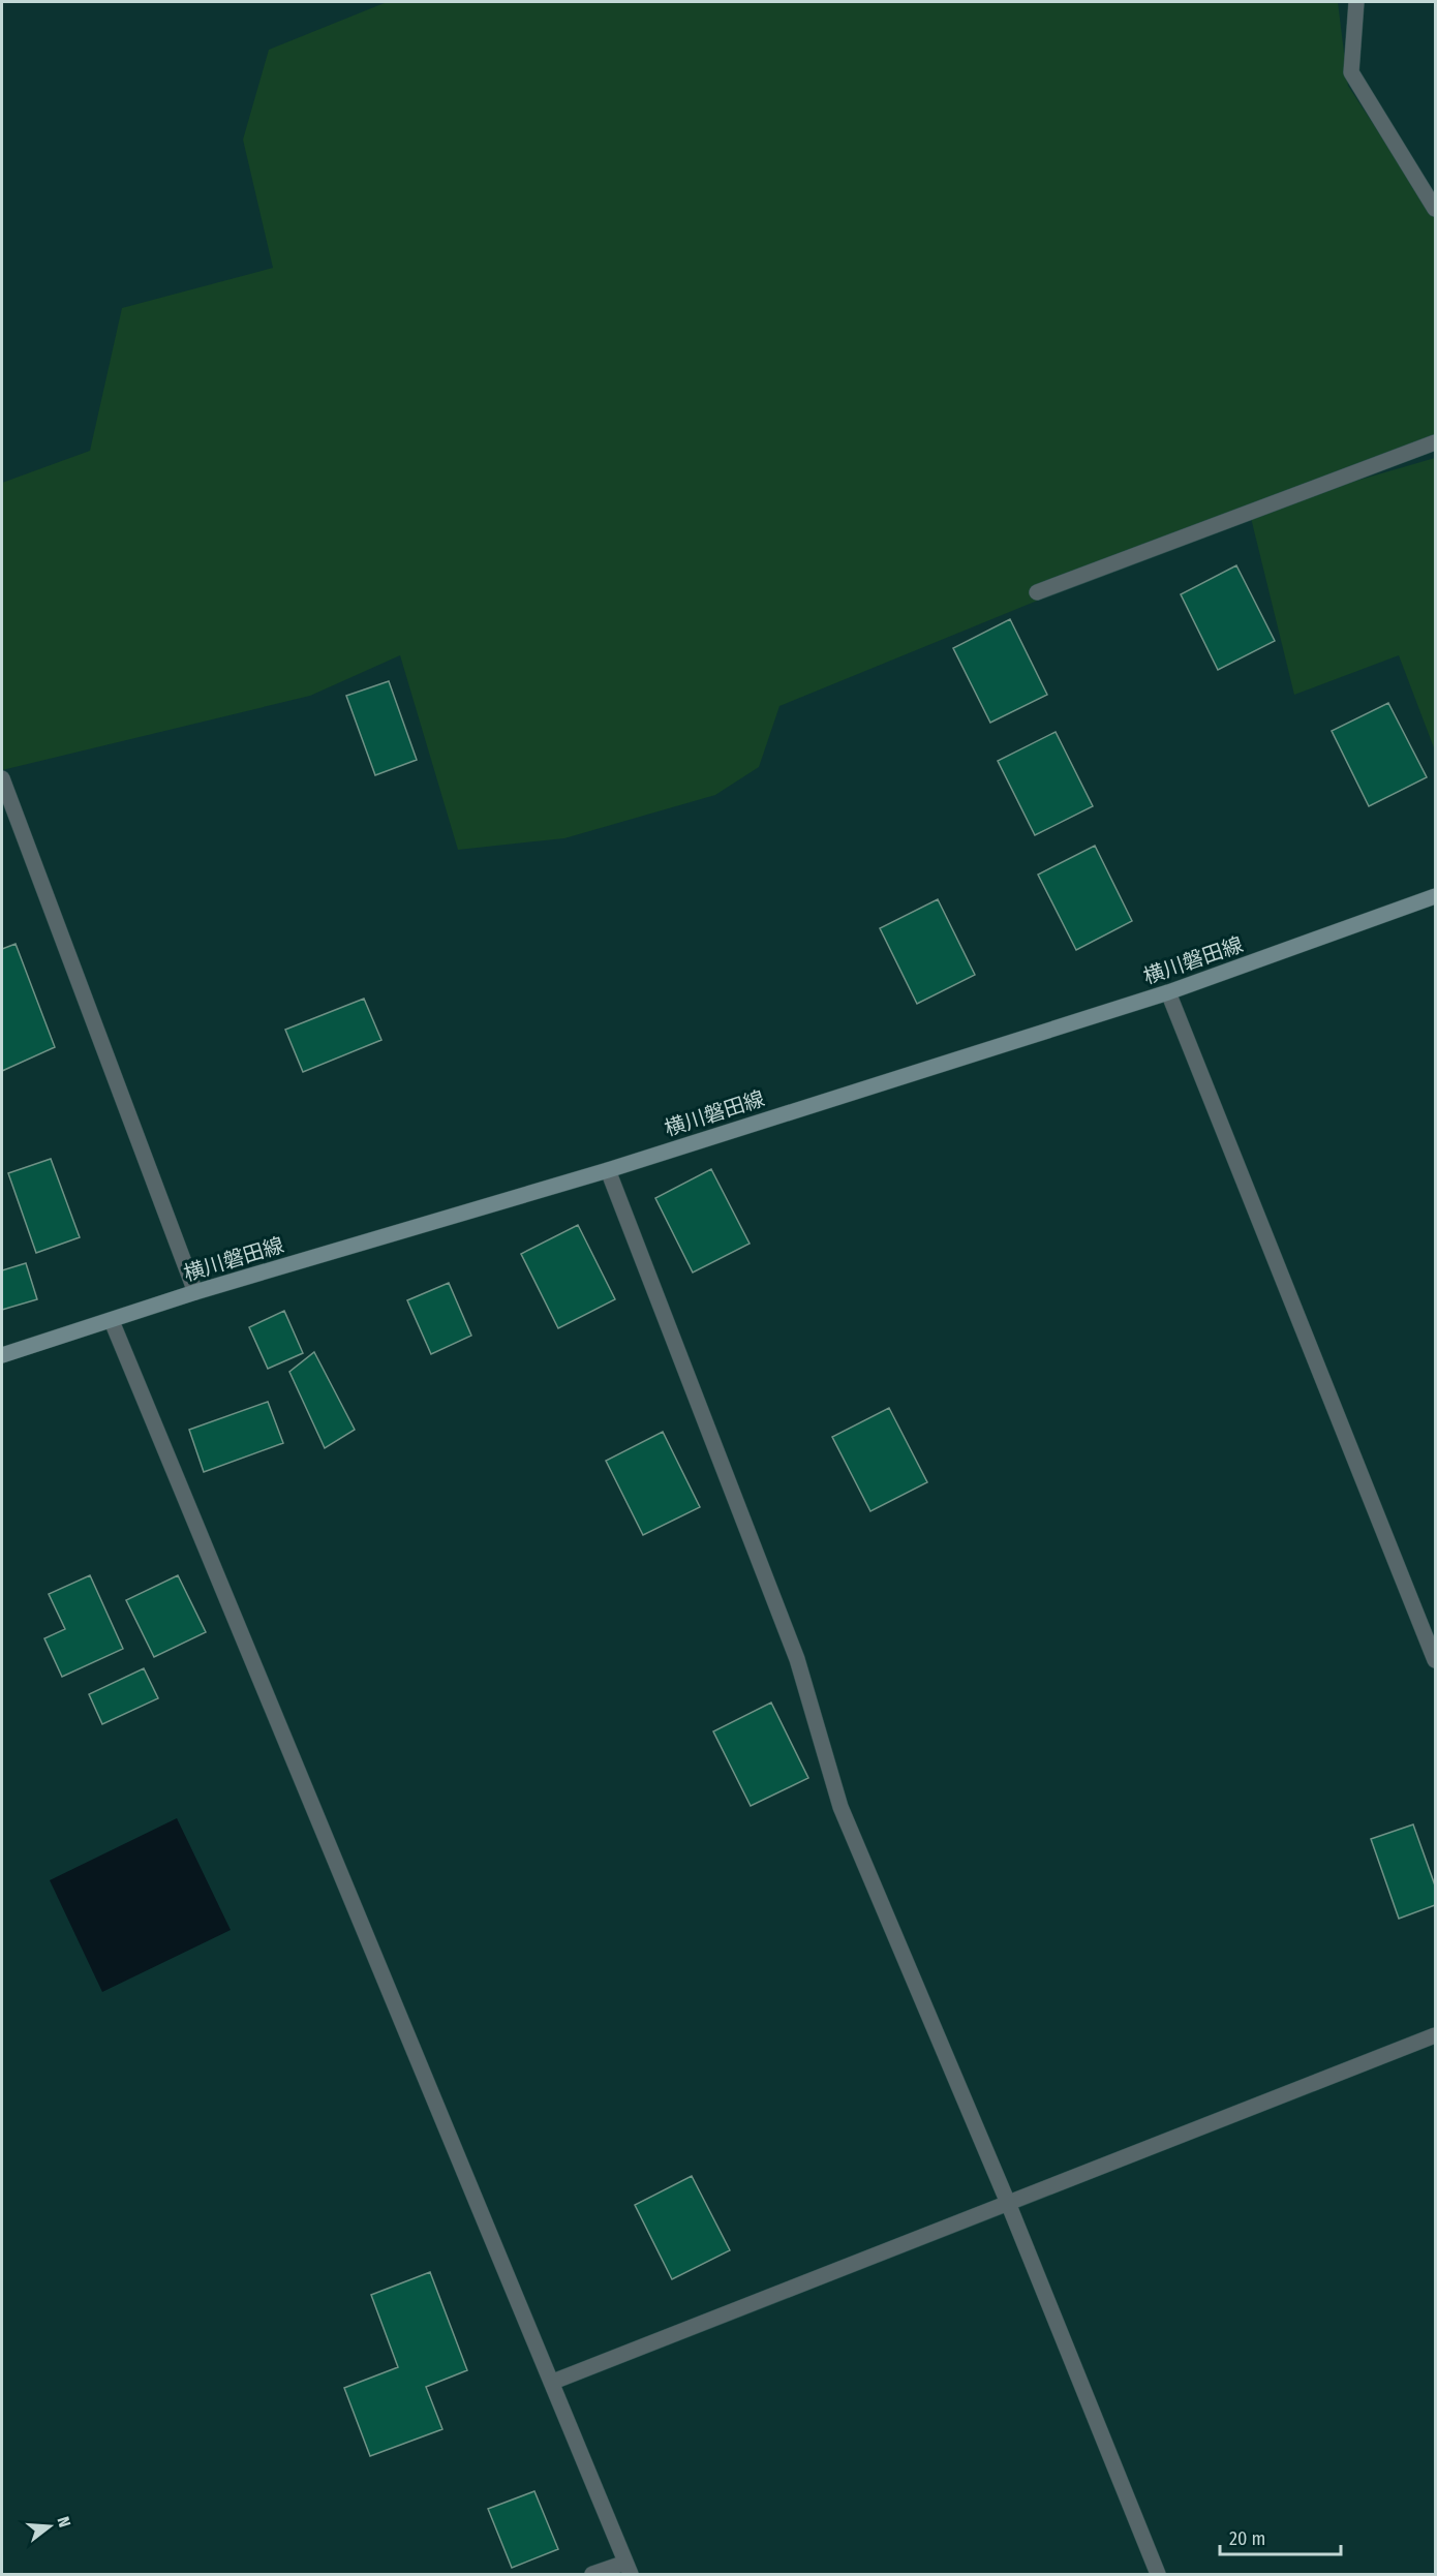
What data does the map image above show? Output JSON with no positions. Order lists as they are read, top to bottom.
{
  "streets": {
    "main road": ["横川磐田線"]
  },
  "scale_bar": "20 m",
  "north": "right"
}
